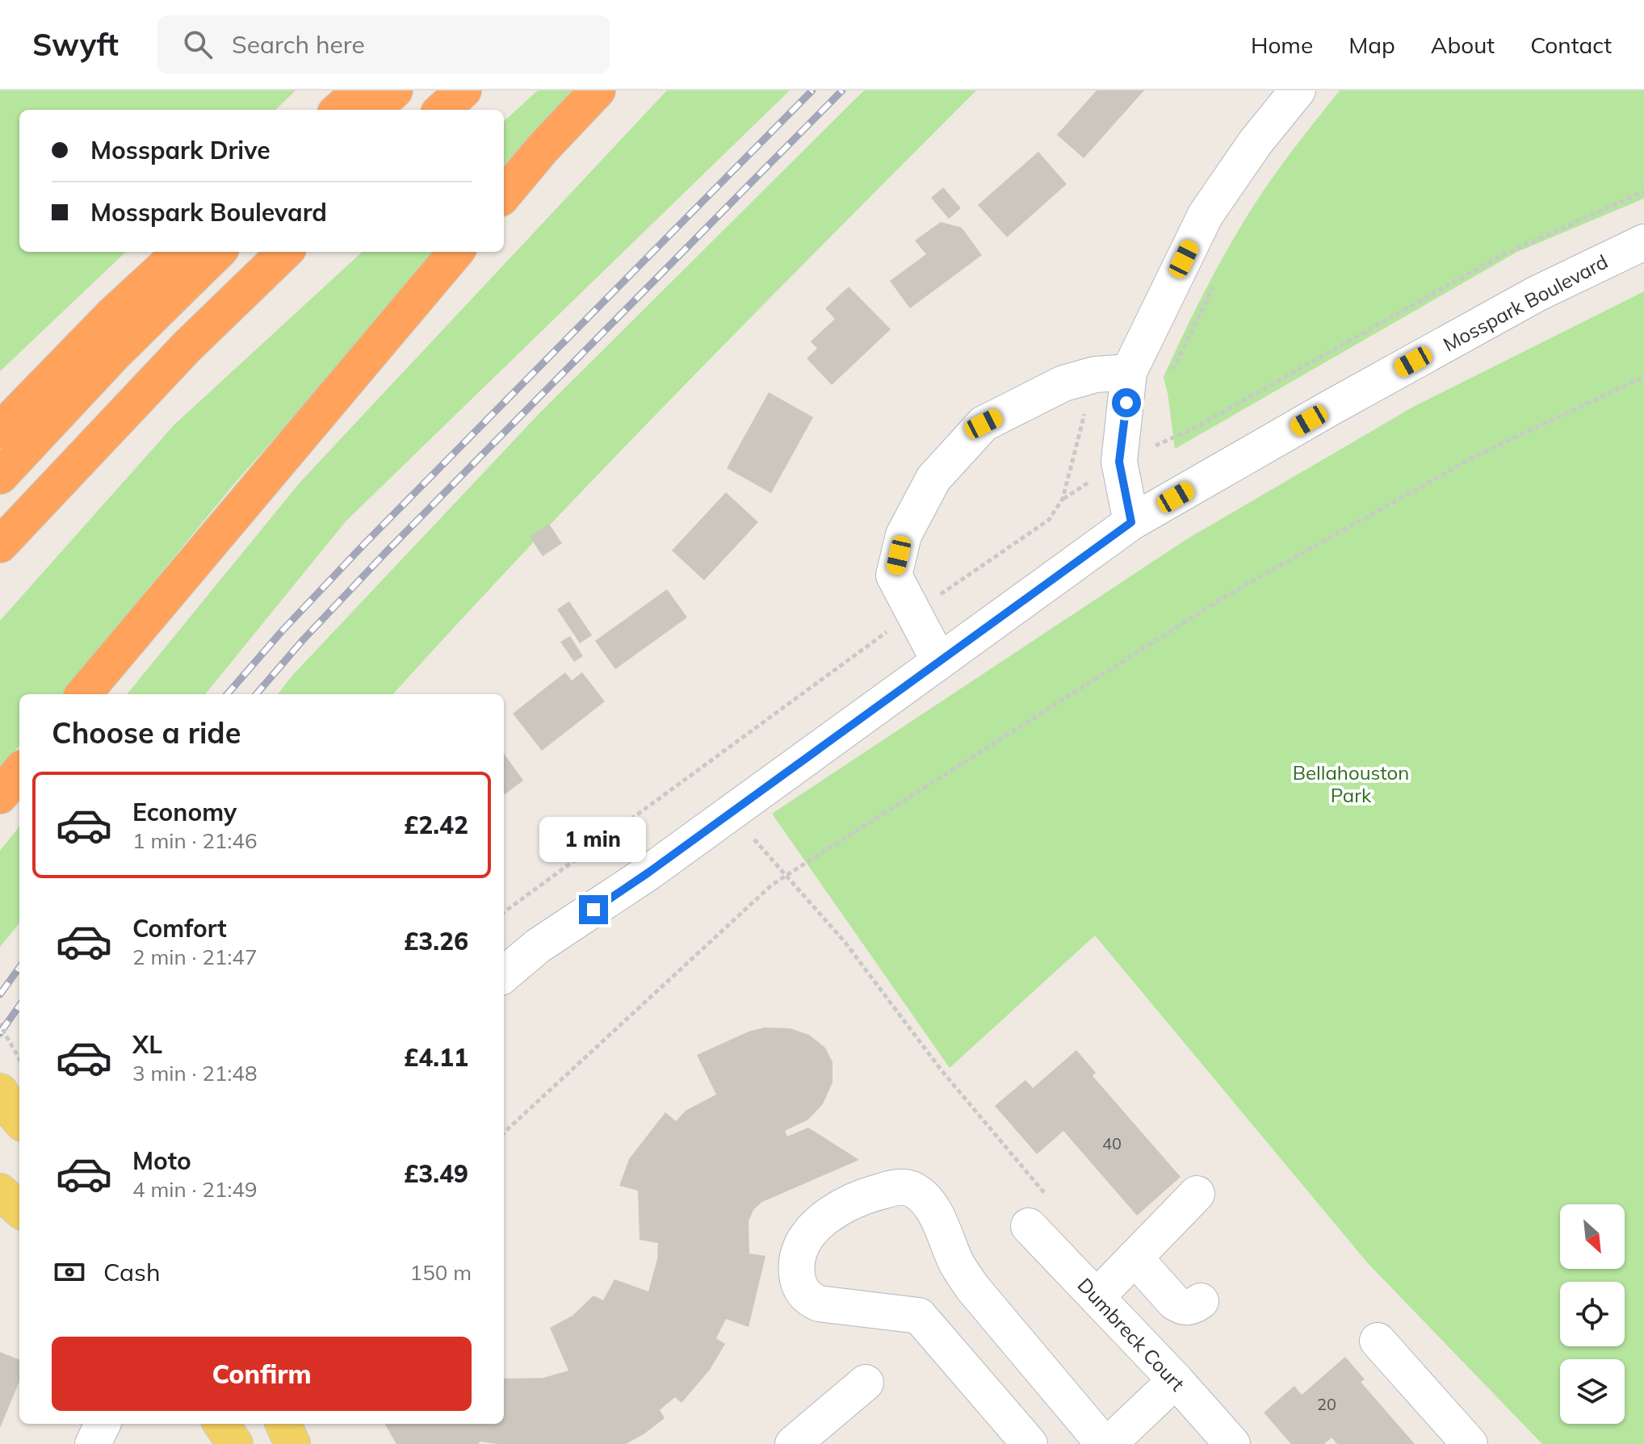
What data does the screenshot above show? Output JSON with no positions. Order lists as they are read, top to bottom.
{
  "streets": {
    "street": ["Mosspark Boulevard", "Dumbreck Court"]
  },
  "parks": ["Bellahouston Park"],
  "house_numbers": ["40", "20"],
  "north": "bottom right",
  "page": {
    "header": "Swyft",
    "search": "Search here",
    "nav": [
      "Home",
      "Map",
      "About",
      "Contact"
    ],
    "banner": ["Mosspark Drive", "Mosspark Boulevard"],
    "heading": "Choose a ride",
    "list": [
      {
        "name": "Economy",
        "note": "1 min · 21:46",
        "value": "£2.42"
      },
      {
        "name": "Comfort",
        "note": "2 min · 21:47",
        "value": "£3.26"
      },
      {
        "name": "XL",
        "note": "3 min · 21:48",
        "value": "£4.11"
      },
      {
        "name": "Moto",
        "note": "4 min · 21:49",
        "value": "£3.49"
      }
    ],
    "bubble": "1 min",
    "pay": ["Cash", "150 m"],
    "buttons": "Confirm"
  }
}
